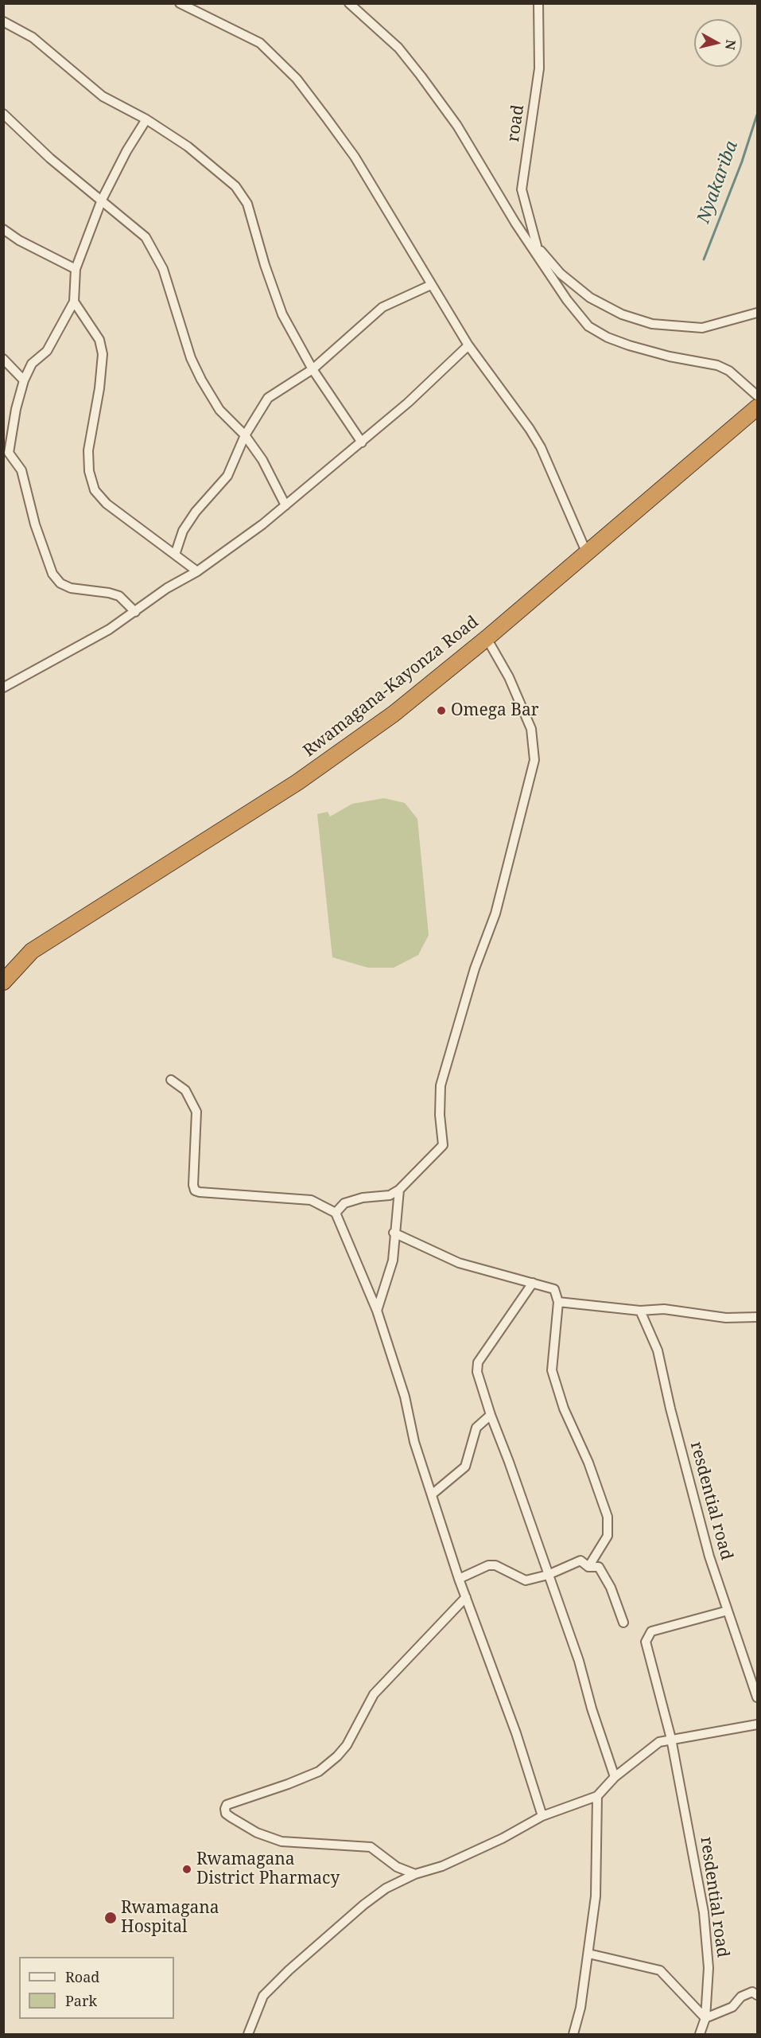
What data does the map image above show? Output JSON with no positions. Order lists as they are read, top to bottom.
{
  "streets": {
    "highway": ["Rwamagana-Kayonza Road"],
    "street": ["road", "resdential road"]
  },
  "water": ["Nyakariba"],
  "places": ["Omega Bar", "Rwamagana District Pharmacy", "Rwamagana Hospital"],
  "legend": ["Road", "Park"],
  "north": "right"
}
